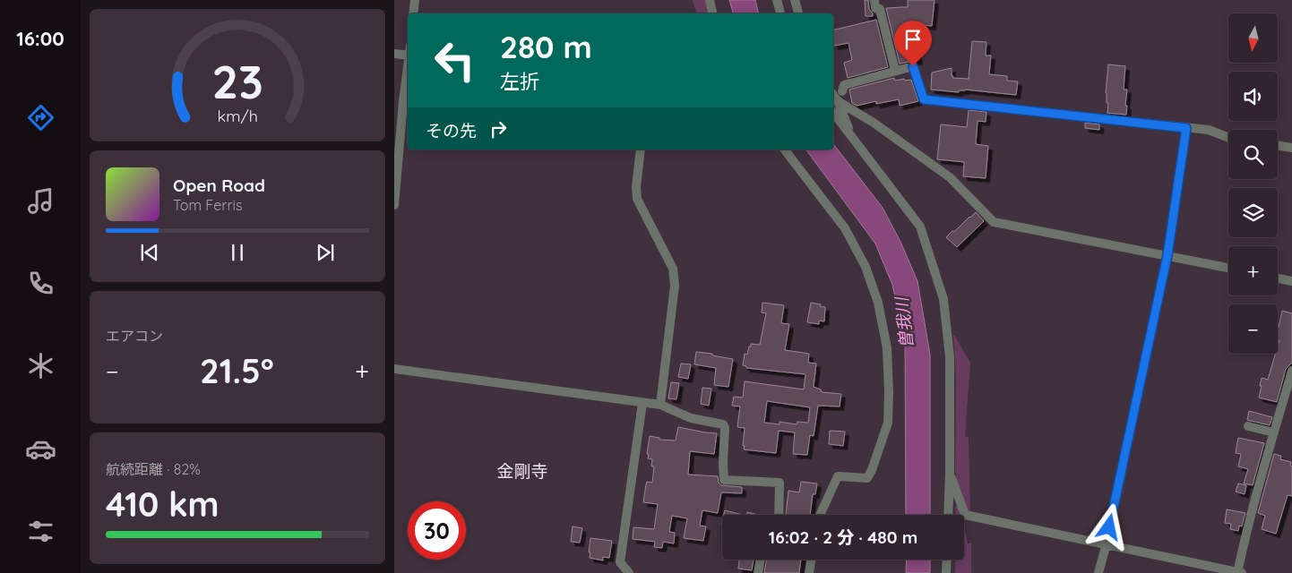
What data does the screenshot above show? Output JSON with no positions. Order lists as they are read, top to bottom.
{
  "districts": ["金剛寺"],
  "water": ["曽我川"],
  "north": "bottom",
  "page": {
    "tabs": "16:00",
    "map_buttons": ["+", "−"],
    "turn": ["280 m", "左折"],
    "then": "その先",
    "song": ["Open Road", "Tom Ferris"],
    "tile": [
      "エアコン",
      ["航続距離 · 82%", "410 km"]
    ],
    "heat": ["−", "21.5°", "+"],
    "limit": "30",
    "trip": "16:02 · 2 分 · 480 m",
    "gauge": ["23", "km/h"]
  }
}
